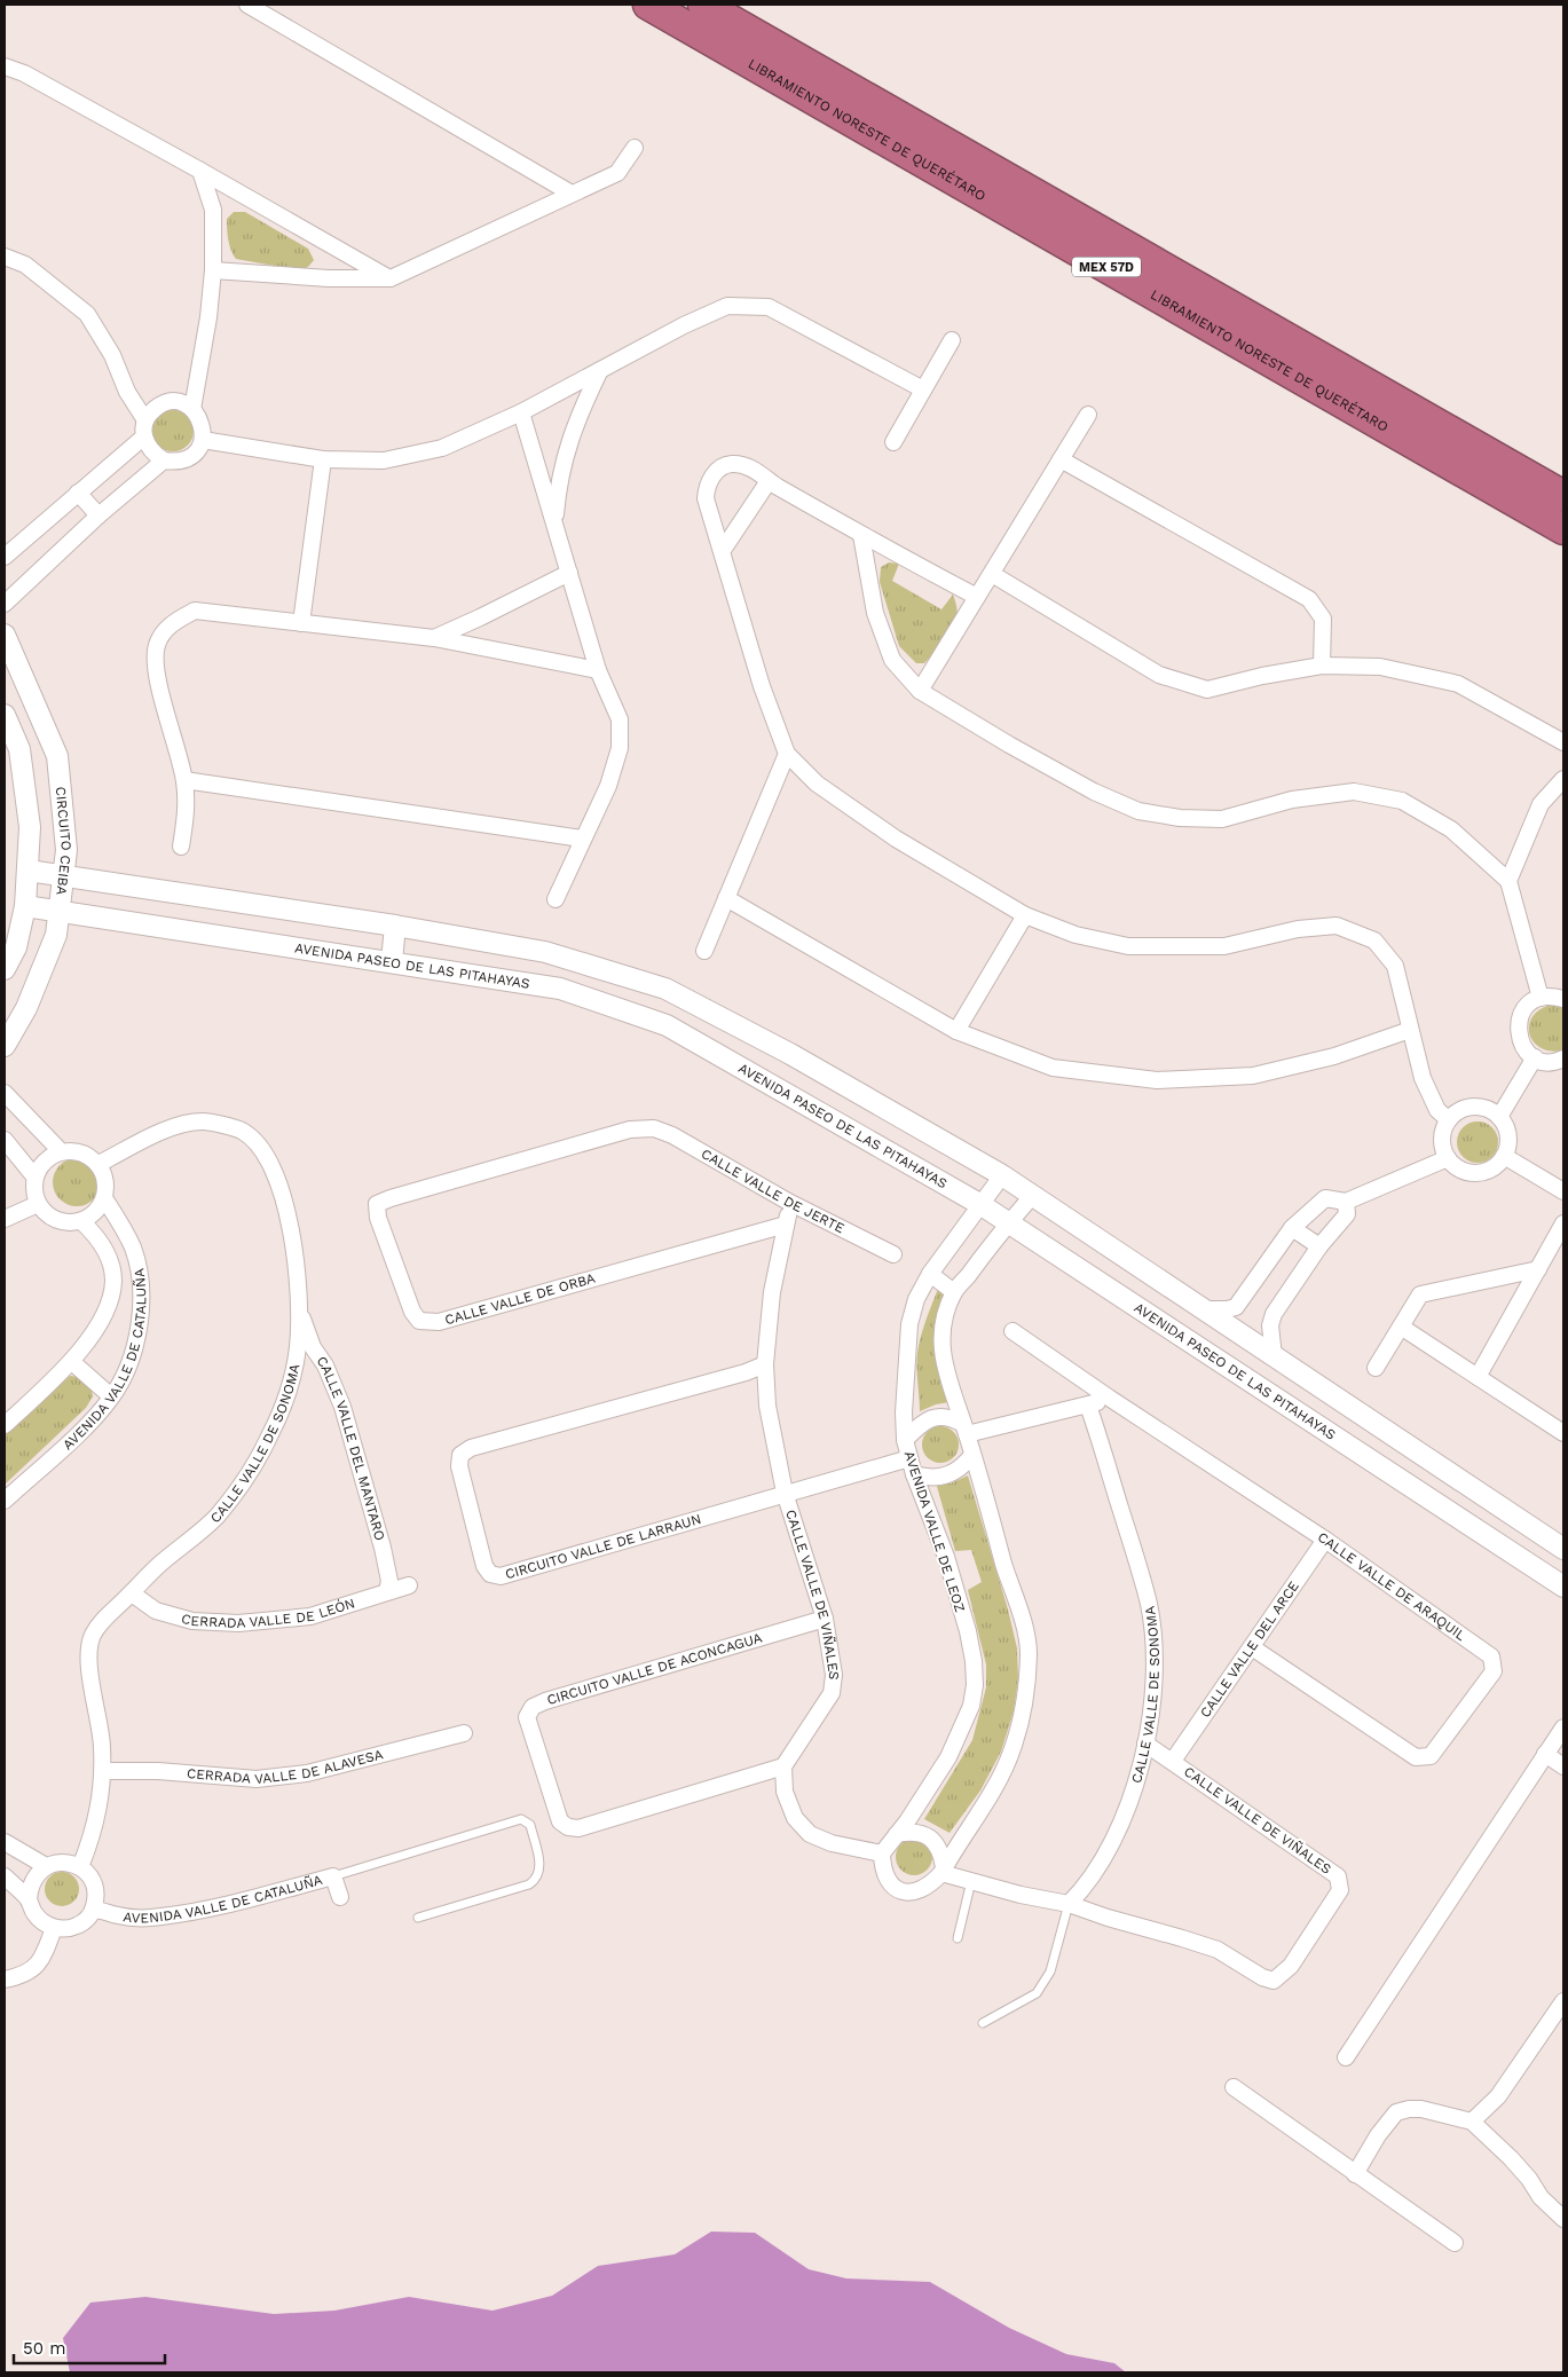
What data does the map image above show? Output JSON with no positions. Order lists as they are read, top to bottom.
{
  "streets": {
    "highway": ["LIBRAMIENTO NORESTE DE QUERÉTARO", "MEX 57D"],
    "street": [
      "CIRCUITO CEIBA",
      "AVENIDA PASEO DE LAS PITAHAYAS",
      "CALLE VALLE DE JERTE",
      "CALLE VALLE DE ORBA",
      "AVENIDA VALLE DE CATALUÑA",
      "CALLE VALLE DE SONOMA",
      "CALLE VALLE DEL MANTARO",
      "AVENIDA VALLE DE LEOZ",
      "CIRCUITO VALLE DE LARRAUN",
      "CALLE VALLE DE ARAQUIL",
      "CALLE VALLE DE VIÑALES",
      "CERRADA VALLE DE LEÓN",
      "CALLE VALLE DEL ARCE",
      "CIRCUITO VALLE DE ACONCAGUA",
      "CERRADA VALLE DE ALAVESA"
    ]
  },
  "crossings": [
    ["CIRCUITO CEIBA", "AVENIDA PASEO DE LAS PITAHAYAS"],
    ["AVENIDA PASEO DE LAS PITAHAYAS", "AVENIDA VALLE DE LEOZ"],
    ["CALLE VALLE DE JERTE", "CALLE VALLE DE ORBA"],
    ["CALLE VALLE DE JERTE", "CALLE VALLE DE VIÑALES"],
    ["CALLE VALLE DE ORBA", "CALLE VALLE DE VIÑALES"],
    ["AVENIDA VALLE DE CATALUÑA", "CALLE VALLE DE SONOMA"],
    ["CALLE VALLE DE SONOMA", "CALLE VALLE DEL MANTARO"],
    ["CALLE VALLE DE SONOMA", "CALLE VALLE DE VIÑALES"],
    ["CALLE VALLE DE SONOMA", "CERRADA VALLE DE LEÓN"],
    ["CALLE VALLE DE SONOMA", "CERRADA VALLE DE ALAVESA"],
    ["CALLE VALLE DEL MANTARO", "CERRADA VALLE DE LEÓN"],
    ["AVENIDA VALLE DE LEOZ", "CIRCUITO VALLE DE LARRAUN"],
    ["CIRCUITO VALLE DE LARRAUN", "CALLE VALLE DE VIÑALES"],
    ["CALLE VALLE DE ARAQUIL", "CALLE VALLE DEL ARCE"],
    ["CALLE VALLE DE VIÑALES", "CALLE VALLE DEL ARCE"],
    ["CALLE VALLE DE VIÑALES", "CIRCUITO VALLE DE ACONCAGUA"]
  ],
  "scale_bar": "50 m"
}
